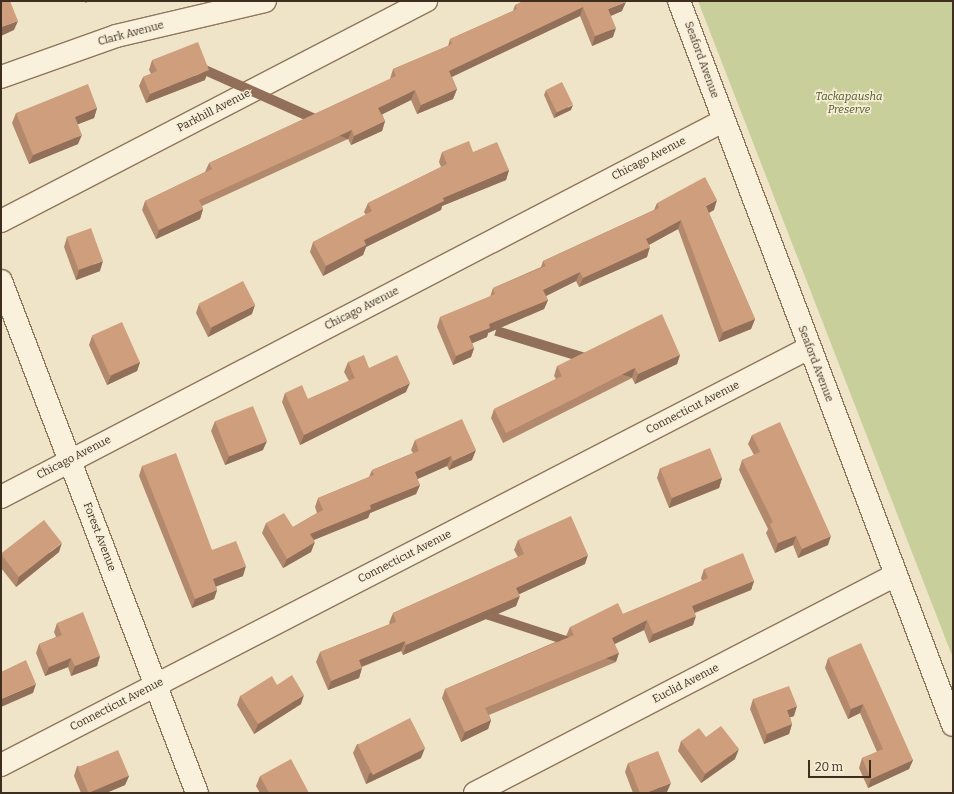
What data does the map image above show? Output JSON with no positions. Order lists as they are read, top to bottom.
{
  "streets": {
    "street": [
      "Clark Avenue",
      "Seaford Avenue",
      "Parkhill Avenue",
      "Chicago Avenue",
      "Connecticut Avenue",
      "Forest Avenue",
      "Euclid Avenue"
    ]
  },
  "crossings": [
    ["Seaford Avenue", "Chicago Avenue"],
    ["Seaford Avenue", "Connecticut Avenue"],
    ["Seaford Avenue", "Euclid Avenue"],
    ["Chicago Avenue", "Forest Avenue"],
    ["Connecticut Avenue", "Forest Avenue"]
  ],
  "parks": ["Tackapausha Preserve"],
  "scale_bar": "20 m"
}
